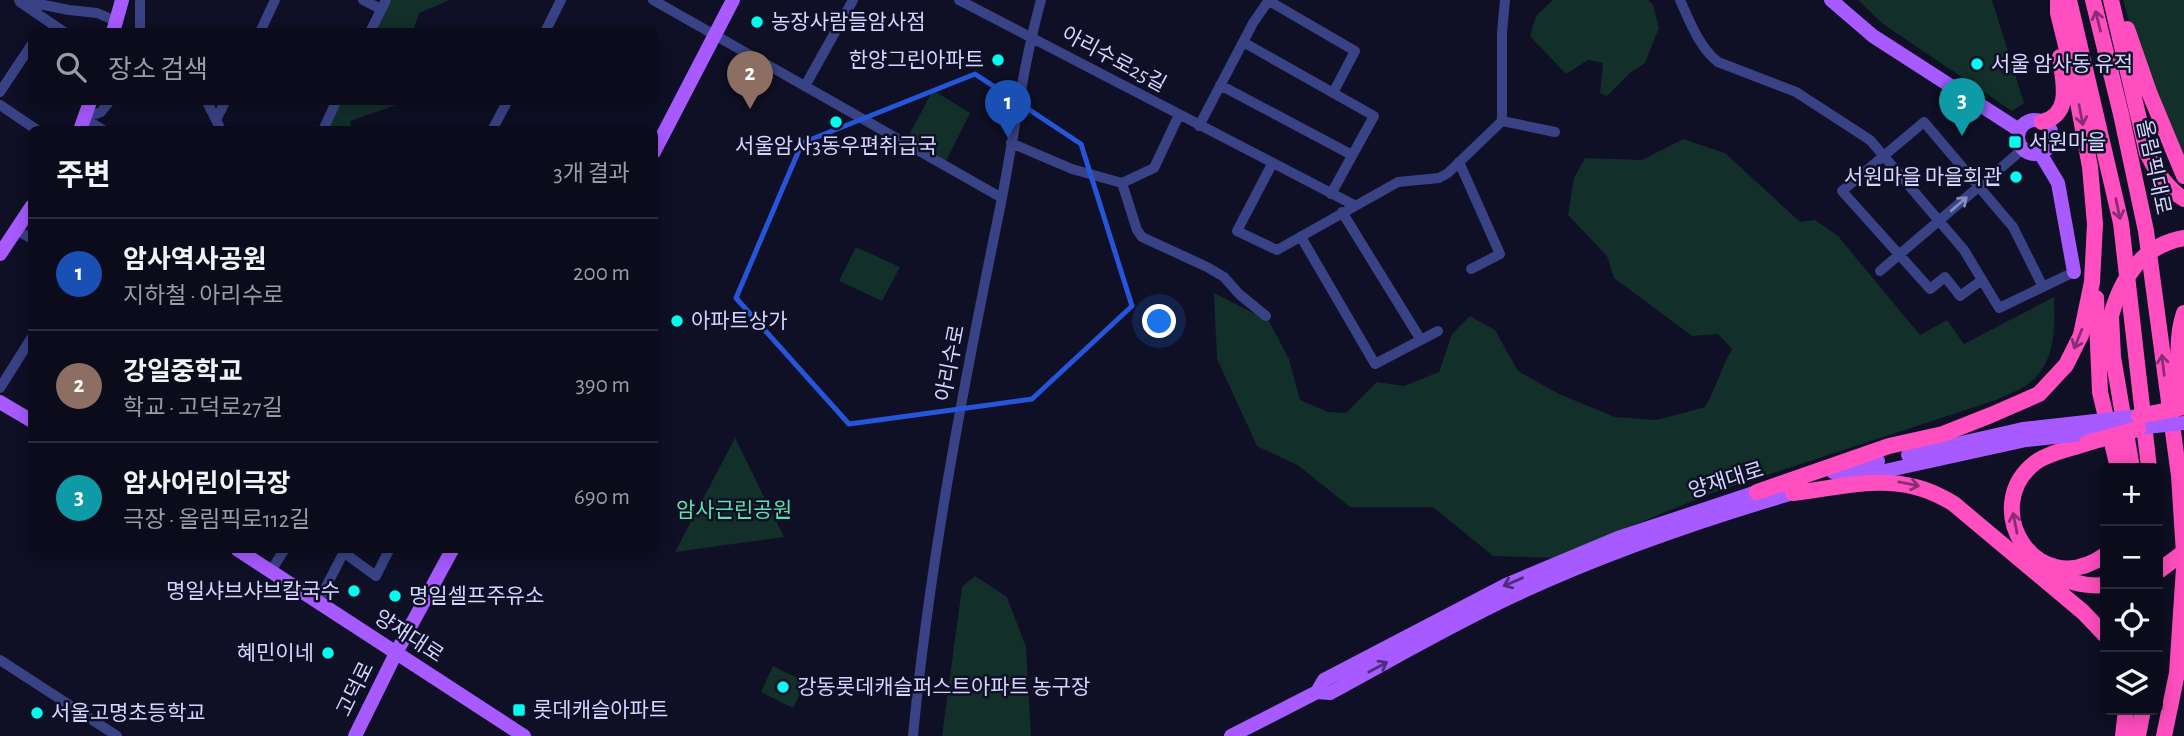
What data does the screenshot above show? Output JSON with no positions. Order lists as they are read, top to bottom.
{
  "streets": {
    "highway": ["올림픽대로"],
    "main road": ["양재대로", "고덕로"],
    "street": ["아리수로25길", "아리수로"]
  },
  "crossings": [
    ["아리수로25길", "아리수로"],
    ["양재대로", "고덕로"]
  ],
  "parks": ["암사근린공원"],
  "places": {
    "other": [
      "농장사람들암사점",
      "한양그린아파트",
      "서울 암사동 유적",
      "서울암사3동우편취급국",
      "서원마을 마을회관",
      "아파트상가",
      "명일샤브샤브칼국수",
      "명일셀프주유소",
      "혜민이네",
      "강동롯데캐슬퍼스트아파트 농구장",
      "서울고명초등학교"
    ],
    "transit": ["서원마을", "롯데캐슬아파트"]
  },
  "page": {
    "search": "장소 검색",
    "pins": ["2", "3", "1"],
    "heading": ["주변", "3개 결과"],
    "list": [
      {
        "mark": "1",
        "name": "암사역사공원",
        "note": "지하철 · 아리수로",
        "value": "200 m"
      },
      {
        "mark": "2",
        "name": "강일중학교",
        "note": "학교 · 고덕로27길",
        "value": "390 m"
      },
      {
        "mark": "3",
        "name": "암사어린이극장",
        "note": "극장 · 올림픽로112길",
        "value": "690 m"
      }
    ],
    "map_buttons": ["+", "−"]
  }
}
